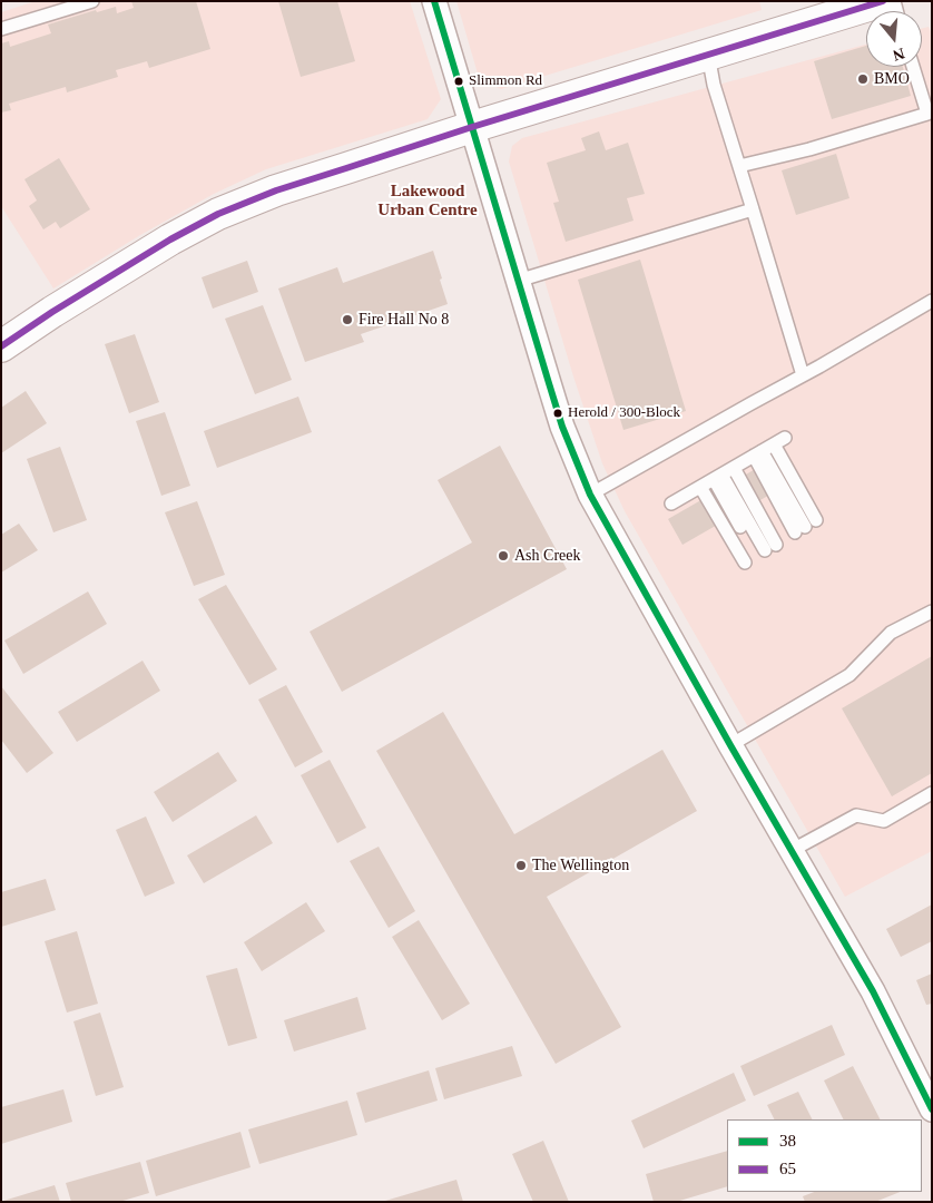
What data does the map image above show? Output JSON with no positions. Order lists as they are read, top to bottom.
{
  "districts": ["Lakewood Urban Centre"],
  "places": [
    "BMO",
    "Slimmon Rd",
    "Fire Hall No 8",
    "Herold / 300-Block",
    "Ash Creek",
    "The Wellington"
  ],
  "lines": ["transit line 38", "transit line 65"],
  "legend": ["38", "65"],
  "north": "bottom"
}
